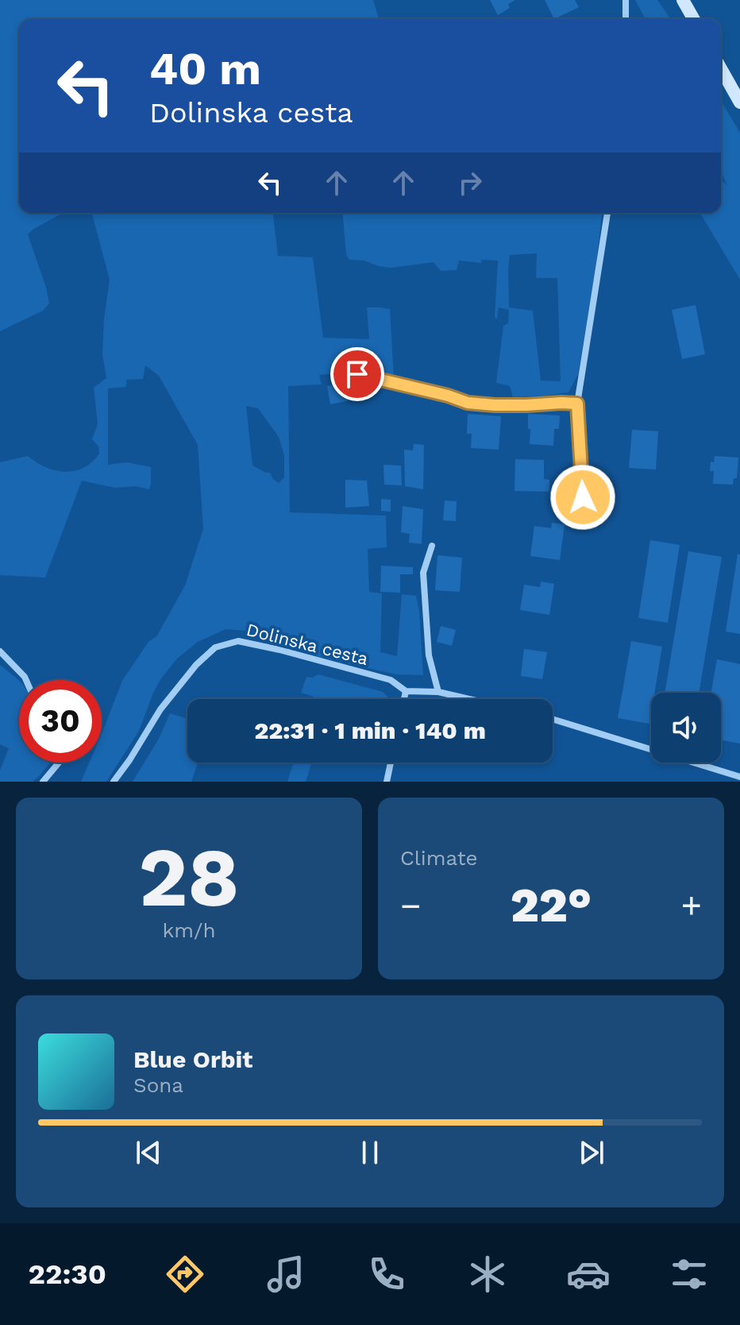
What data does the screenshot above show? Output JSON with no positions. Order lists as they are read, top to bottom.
{
  "streets": {
    "street": ["Dolinska cesta"]
  },
  "page": {
    "turn": ["40 m", "Dolinska cesta"],
    "limit": "30",
    "trip": "22:31 · 1 min · 140 m",
    "tile": [
      ["28", "km/h"],
      "Climate"
    ],
    "heat": ["−", "22°", "+"],
    "song": ["Blue Orbit", "Sona"],
    "tabs": "22:30"
  }
}
